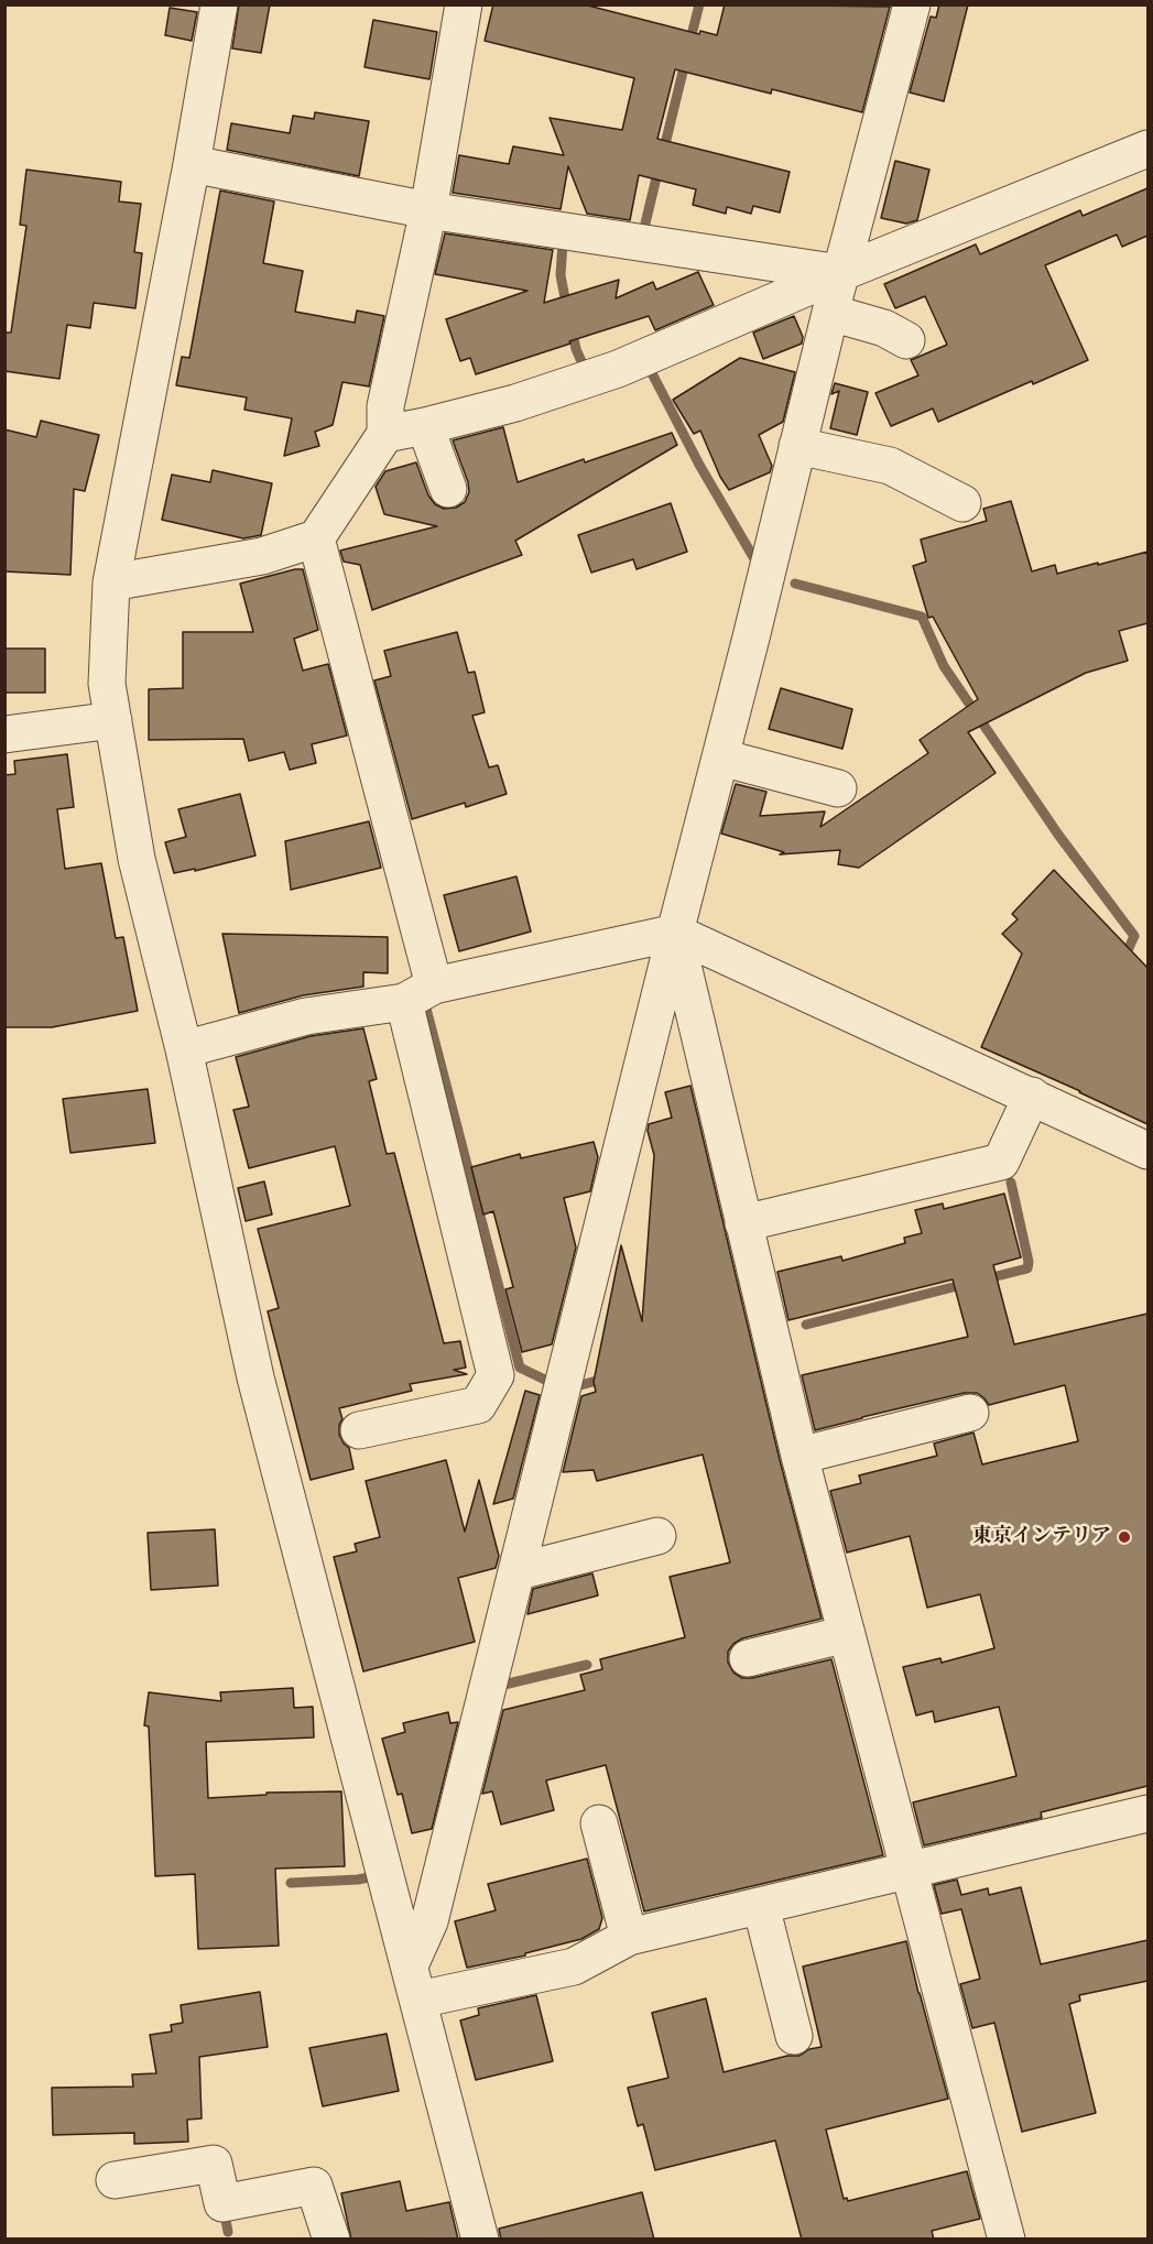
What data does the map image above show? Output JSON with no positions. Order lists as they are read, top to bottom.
{
  "places": ["東京インテリア"]
}
